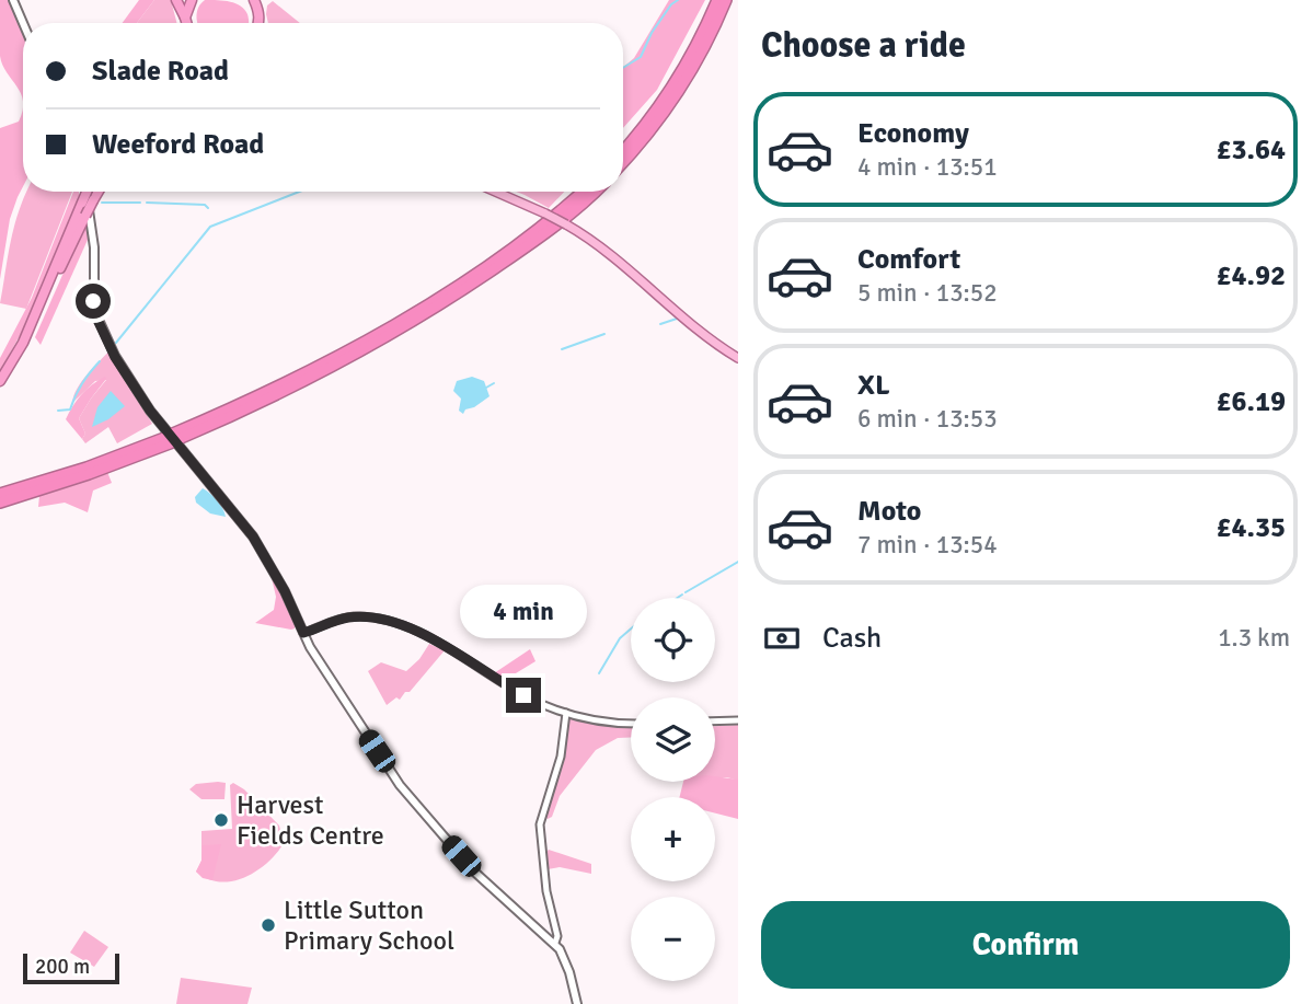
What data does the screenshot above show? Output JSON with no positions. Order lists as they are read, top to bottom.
{
  "places": ["Harvest Fields Centre", "Little Sutton Primary School"],
  "scale_bar": "200 m",
  "page": {
    "heading": "Choose a ride",
    "banner": ["Slade Road", "Weeford Road"],
    "list": [
      {
        "name": "Economy",
        "note": "4 min · 13:51",
        "value": "£3.64"
      },
      {
        "name": "Comfort",
        "note": "5 min · 13:52",
        "value": "£4.92"
      },
      {
        "name": "XL",
        "note": "6 min · 13:53",
        "value": "£6.19"
      },
      {
        "name": "Moto",
        "note": "7 min · 13:54",
        "value": "£4.35"
      }
    ],
    "bubble": "4 min",
    "pay": ["Cash", "1.3 km"],
    "map_buttons": ["+", "−"],
    "buttons": "Confirm",
    "scale": "200 m"
  }
}
